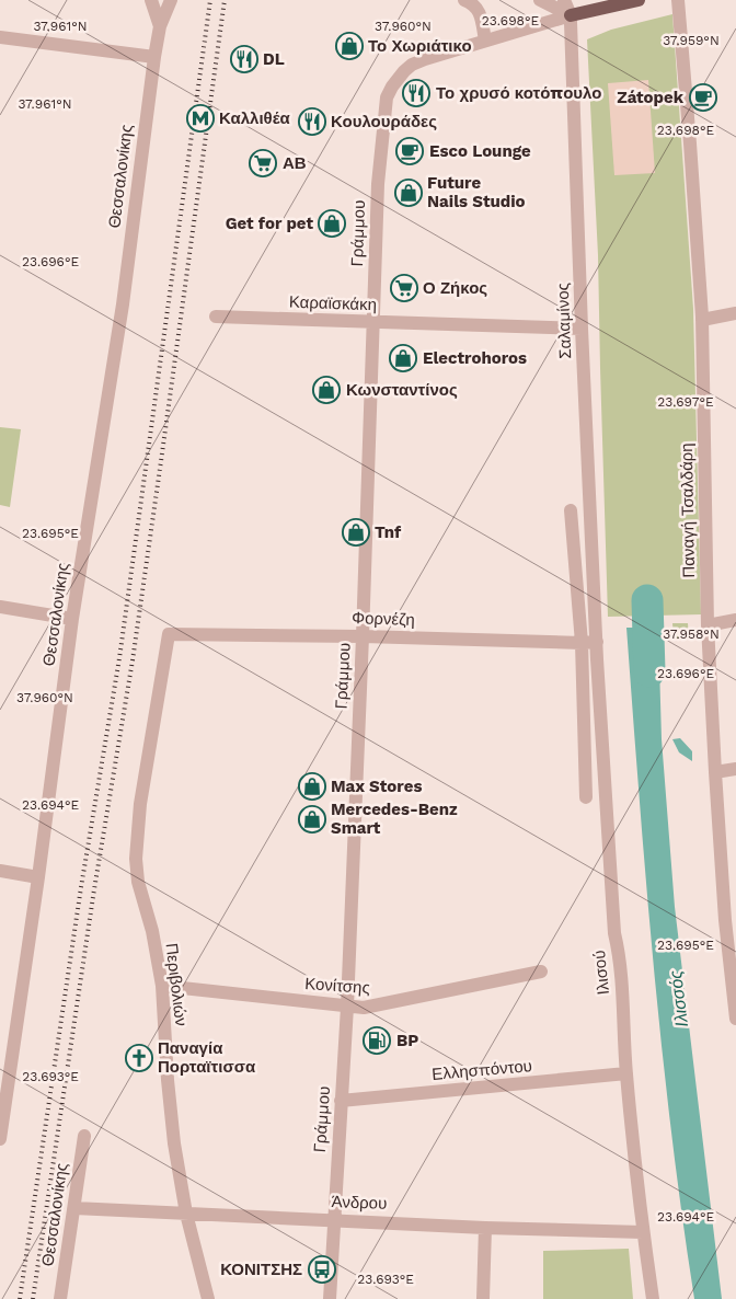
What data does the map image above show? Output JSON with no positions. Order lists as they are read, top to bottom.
{
  "streets": {
    "street": [
      "Θεσσαλονίκης",
      "Γράμμου",
      "Καραϊσκάκη",
      "Σαλαμίνος",
      "Παναγή Τσαλδάρη",
      "Φορνέζη",
      "Ιλισού",
      "Περιβολιών",
      "Κονίτσης",
      "Ελλησπόντου",
      "Άνδρου"
    ]
  },
  "crossings": [
    ["Θεσσαλονίκης", "Άνδρου"],
    ["Γράμμου", "Καραϊσκάκη"],
    ["Γράμμου", "Φορνέζη"],
    ["Γράμμου", "Κονίτσης"],
    ["Γράμμου", "Ελλησπόντου"],
    ["Γράμμου", "Άνδρου"],
    ["Καραϊσκάκη", "Σαλαμίνος"],
    ["Σαλαμίνος", "Φορνέζη"],
    ["Σαλαμίνος", "Ιλισού"],
    ["Φορνέζη", "Ιλισού"],
    ["Φορνέζη", "Περιβολιών"],
    ["Ιλισού", "Ελλησπόντου"],
    ["Ιλισού", "Άνδρου"],
    ["Περιβολιών", "Κονίτσης"],
    ["Περιβολιών", "Άνδρου"]
  ],
  "water": ["Ιλισσός"],
  "places": {
    "shop": [
      "Το Χωριάτικο",
      "Future Nails Studio",
      "Get for pet",
      "Electrohoros",
      "Κωνσταντίνος",
      "Tnf",
      "Max Stores",
      "Mercedes-Benz Smart"
    ],
    "restaurant": ["DL", "Το χρυσό κοτόπουλο", "Κουλουράδες"],
    "cafe": ["Zátopek", "Esco Lounge"],
    "metro station": ["Καλλιθέα"],
    "supermarket": ["ΑΒ", "Ο Ζήκος"],
    "fuel station": ["BP"],
    "church": ["Παναγία Πορταϊτισσα"],
    "bus stop": ["ΚΟΝΙΤΣΗΣ"]
  },
  "coordinates": [
    "23.698°E",
    "37.961°N",
    "37.960°N",
    "37.959°N",
    "23.696°E",
    "23.697°E",
    "23.695°E",
    "37.958°N",
    "23.694°E",
    "23.693°E"
  ]
}
